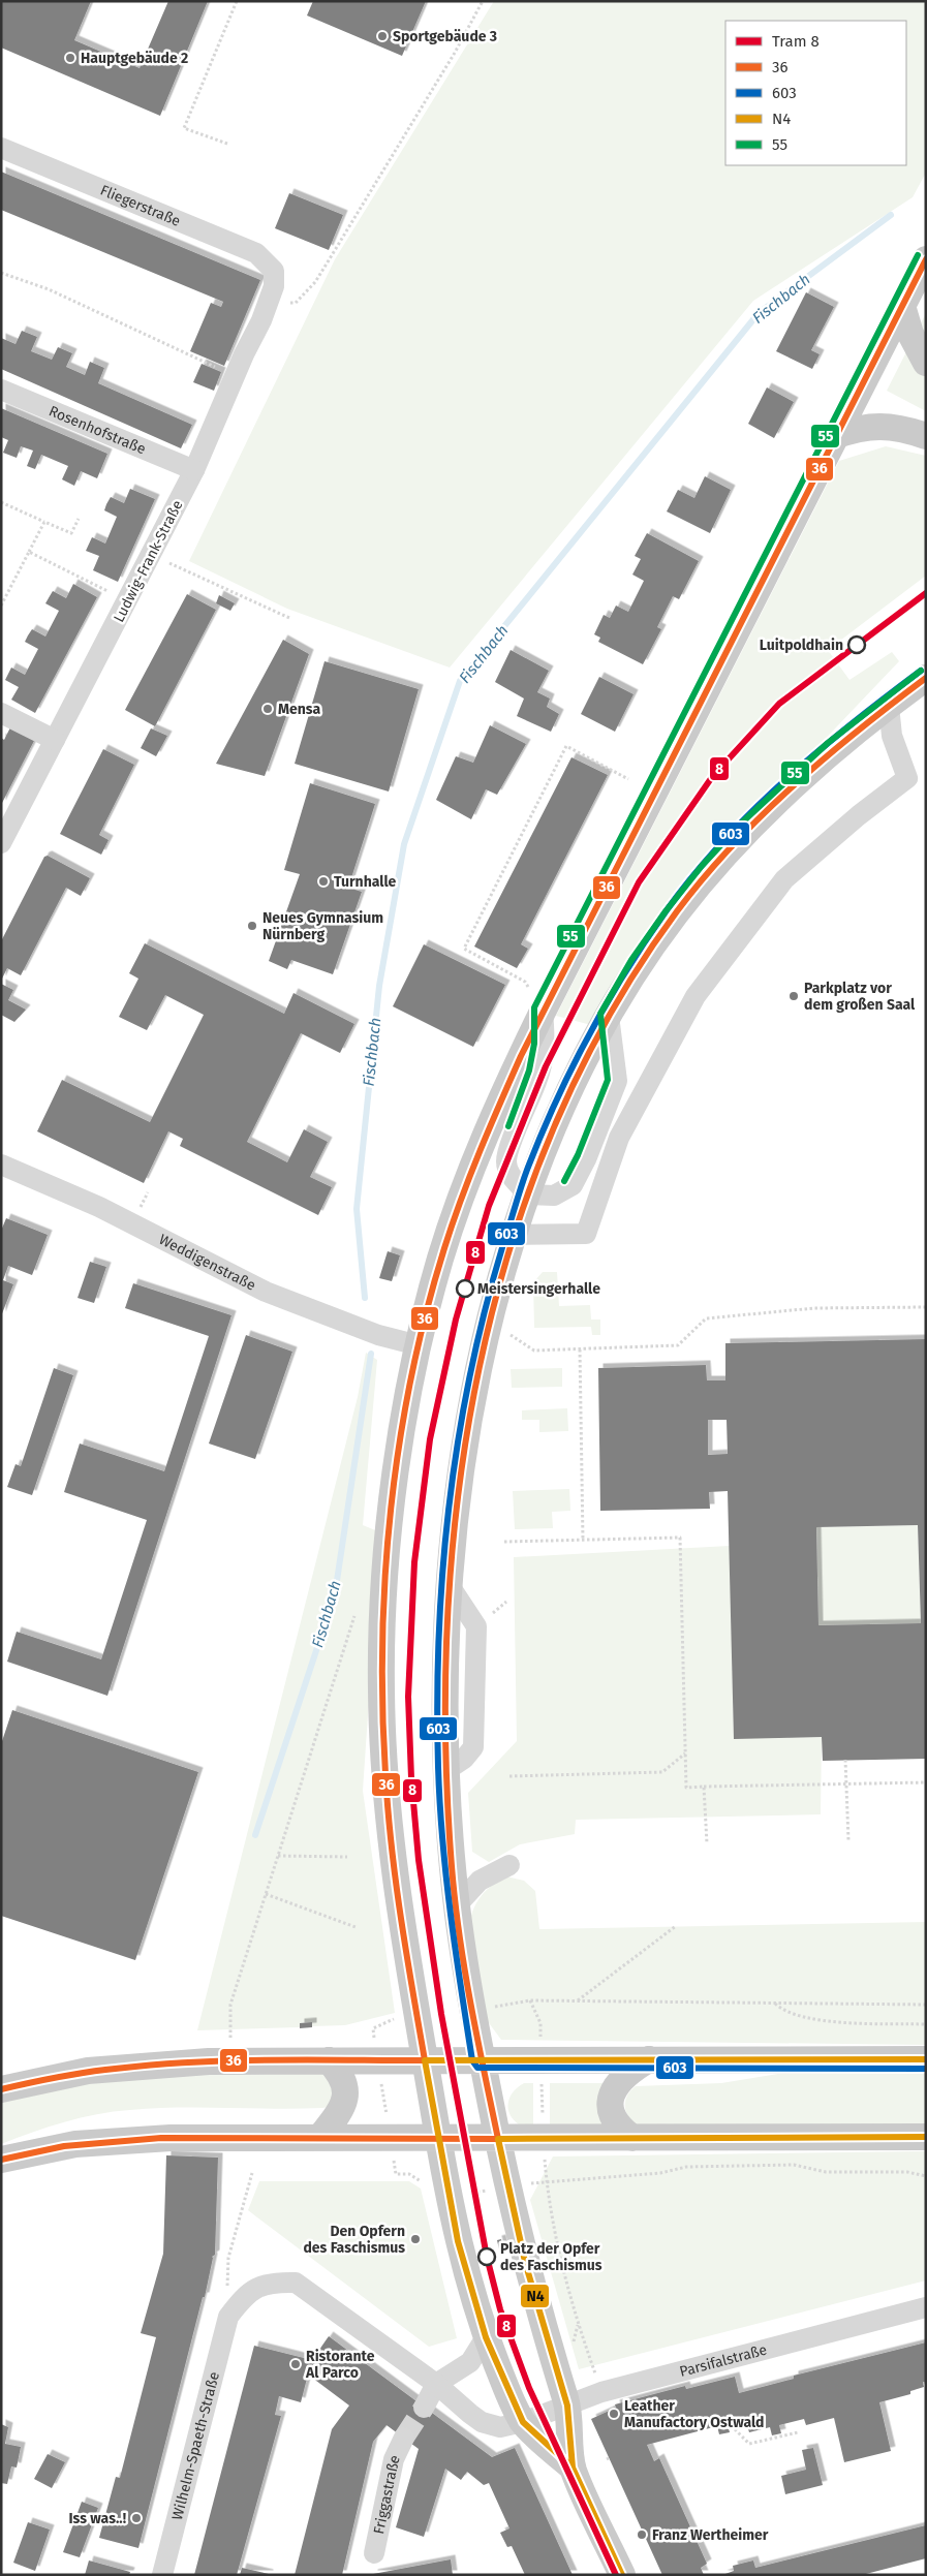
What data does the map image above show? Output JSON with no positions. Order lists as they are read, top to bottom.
{
  "streets": {
    "street": [
      "Fliegerstraße",
      "Rosenhofstraße",
      "Ludwig-Frank-Straße",
      "Weddigenstraße",
      "Parsifalstraße",
      "Wilhelm-Spaeth-Straße",
      "Friggastraße"
    ]
  },
  "crossings": [
    ["Fliegerstraße", "Ludwig-Frank-Straße"],
    ["Rosenhofstraße", "Ludwig-Frank-Straße"]
  ],
  "water": ["Fischbach"],
  "places": [
    "Sportgebäude 3",
    "Hauptgebäude 2",
    "Luitpoldhain",
    "Mensa",
    "Turnhalle",
    "Neues Gymnasium Nürnberg",
    "Parkplatz vor dem großen Saal",
    "Meistersingerhalle",
    "Den Opfern des Faschismus",
    "Platz der Opfer des Faschismus",
    "Ristorante Al Parco",
    "Leather Manufactory Ostwald",
    "Iss was..!",
    "Franz Wertheimer"
  ],
  "lines": [
    "transit line 55",
    "transit line 36",
    "tram line 8",
    "transit line 603",
    "transit line N4"
  ],
  "legend": [
    "Tram 8",
    "36",
    "603",
    "N4",
    "55"
  ]
}
